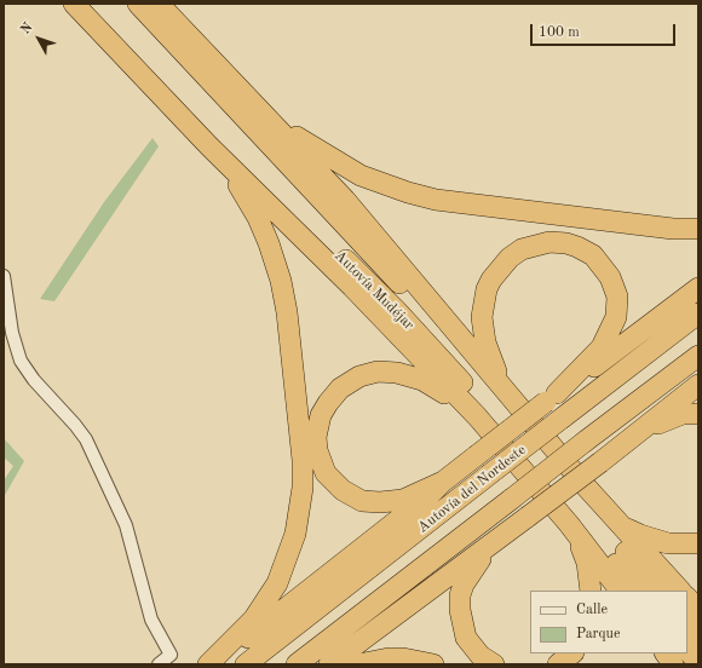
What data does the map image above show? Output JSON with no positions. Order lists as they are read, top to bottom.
{
  "streets": {
    "highway": ["Autovía Mudéjar", "Autovía del Nordeste"]
  },
  "legend": ["Calle", "Parque"],
  "scale_bar": "100 m",
  "north": "top left"
}
